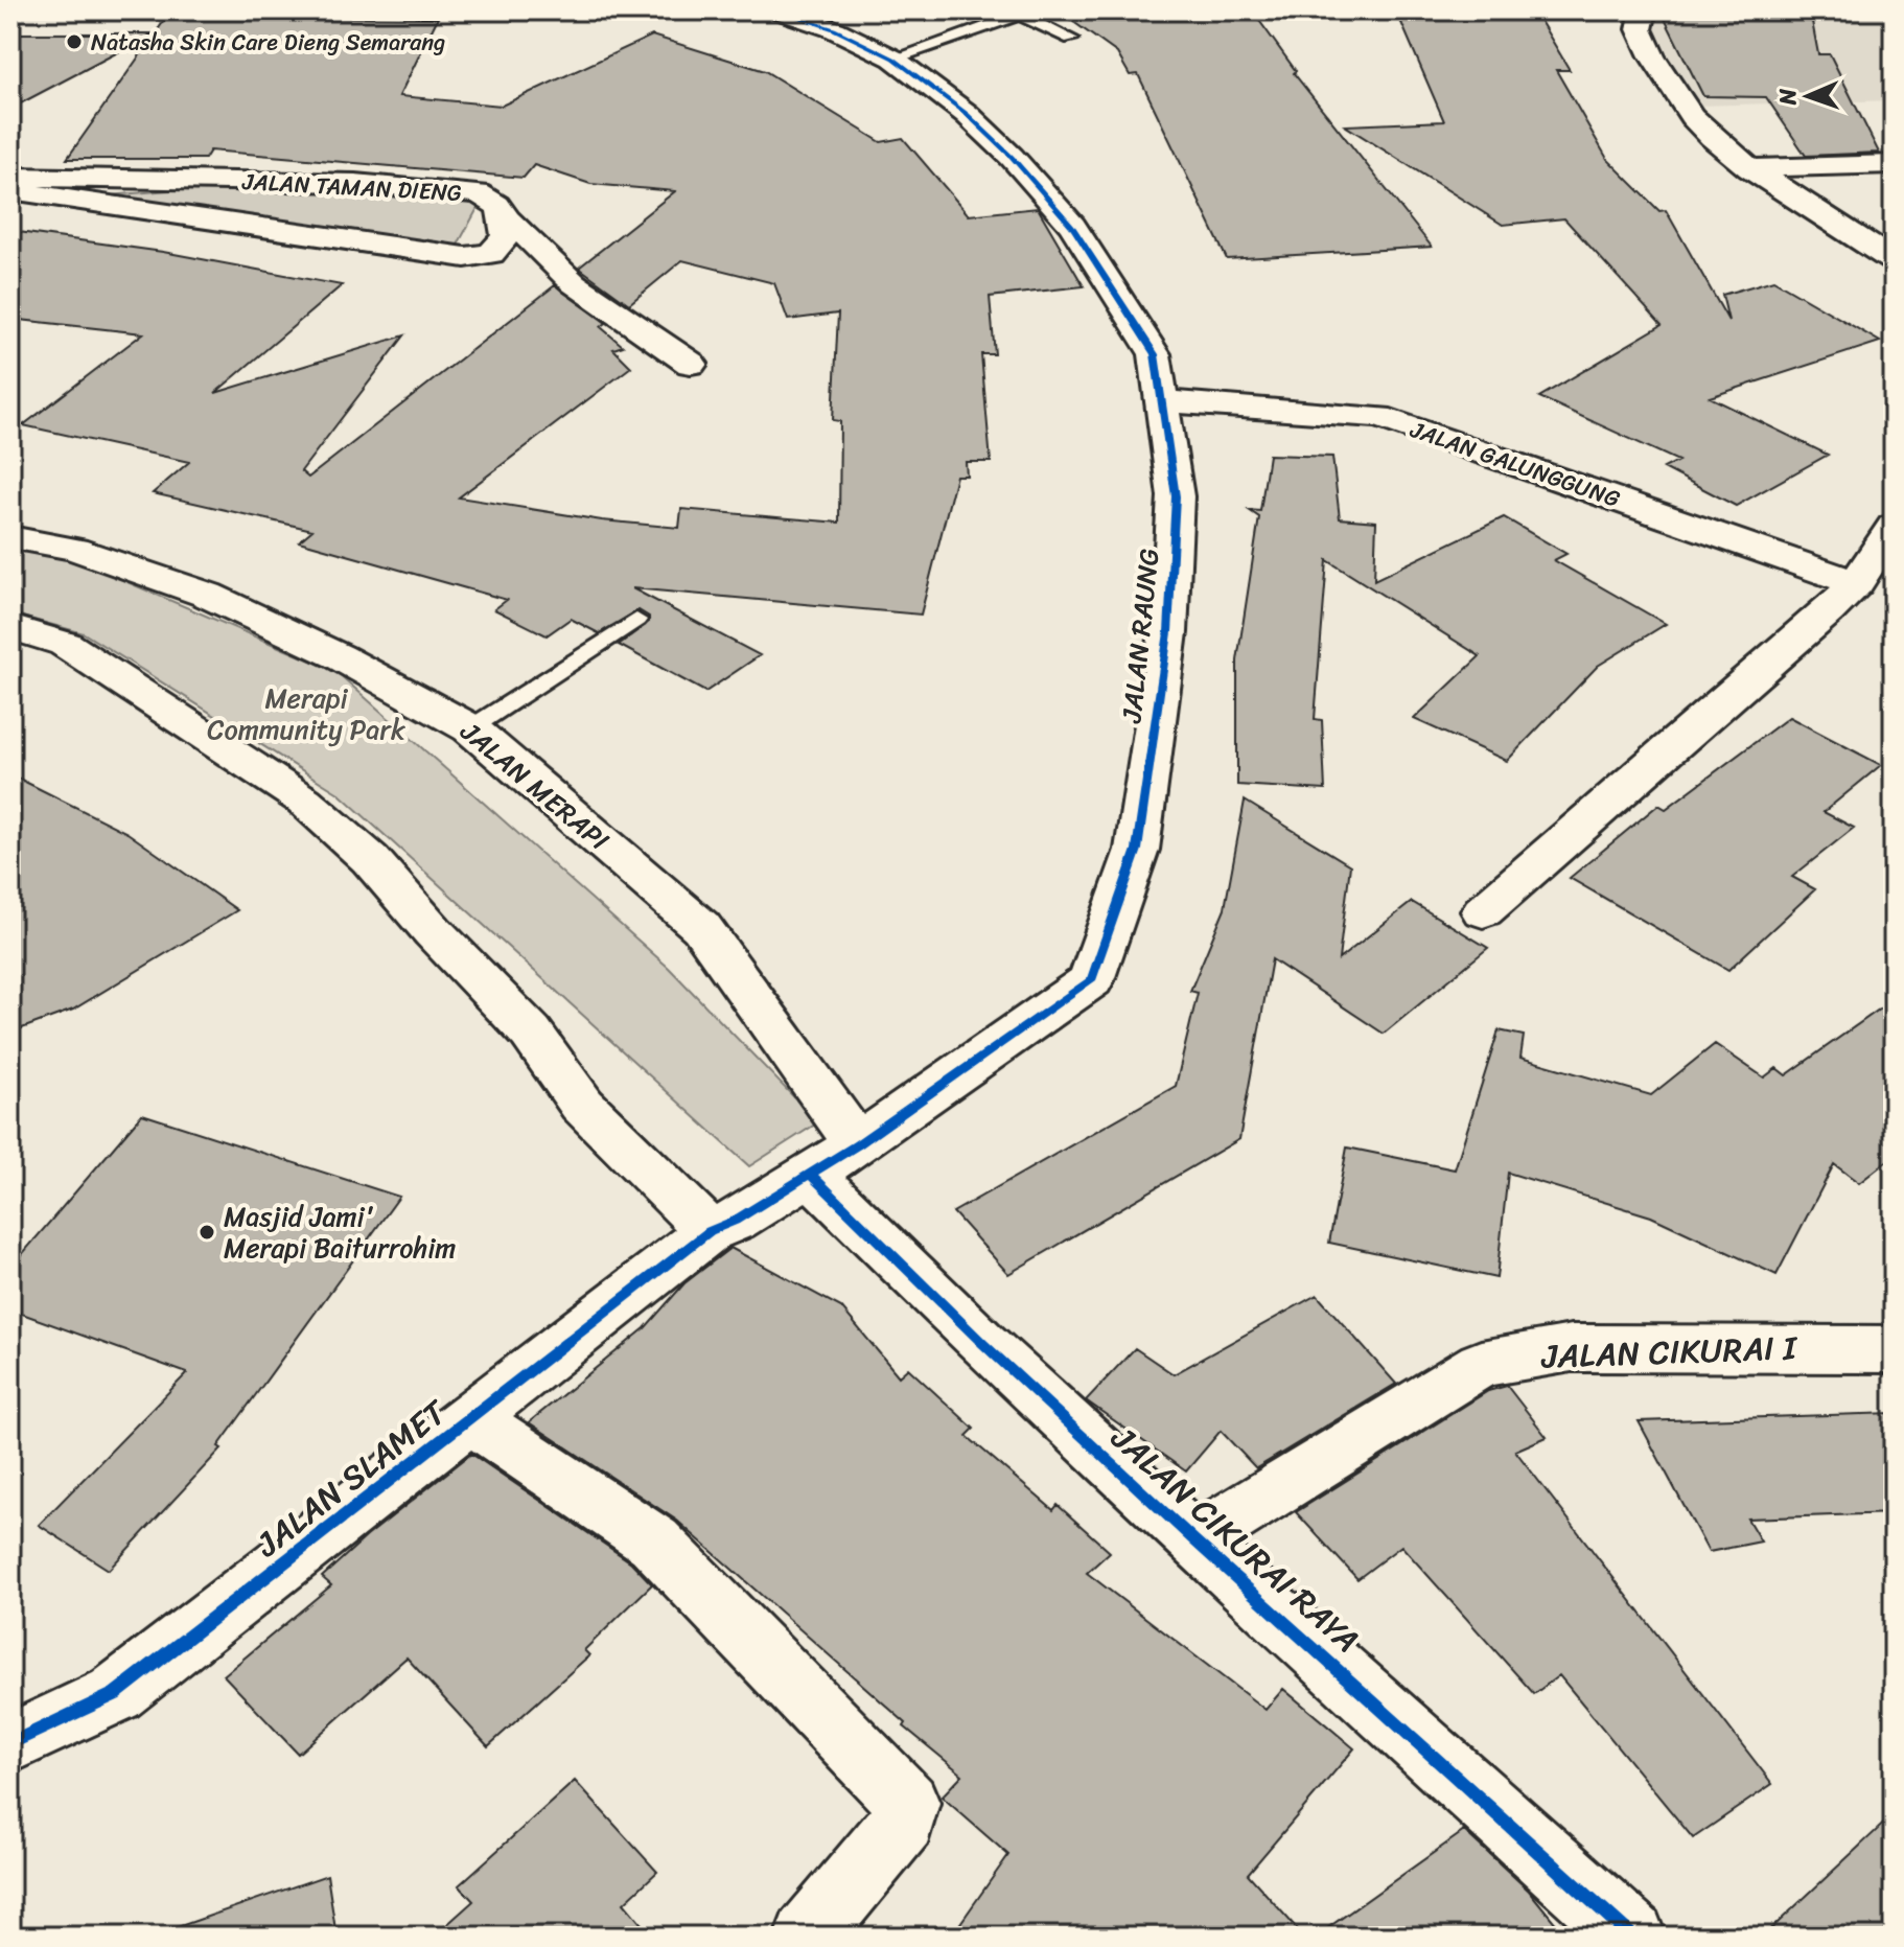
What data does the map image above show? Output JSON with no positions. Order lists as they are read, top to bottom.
{
  "streets": {
    "street": [
      "JALAN TAMAN DIENG",
      "JALAN GALUNGGUNG",
      "JALAN RAUNG",
      "JALAN MERAPI",
      "JALAN CIKURAI I",
      "JALAN SLAMET",
      "JALAN CIKURAI RAYA"
    ]
  },
  "crossings": [
    ["JALAN GALUNGGUNG", "JALAN RAUNG"],
    ["JALAN RAUNG", "JALAN MERAPI"],
    ["JALAN RAUNG", "JALAN SLAMET"],
    ["JALAN RAUNG", "JALAN CIKURAI RAYA"],
    ["JALAN CIKURAI I", "JALAN CIKURAI RAYA"]
  ],
  "parks": ["Merapi Community Park"],
  "places": ["Natasha Skin Care Dieng Semarang", "Masjid Jami' Merapi Baiturrohim"],
  "north": "left"
}
